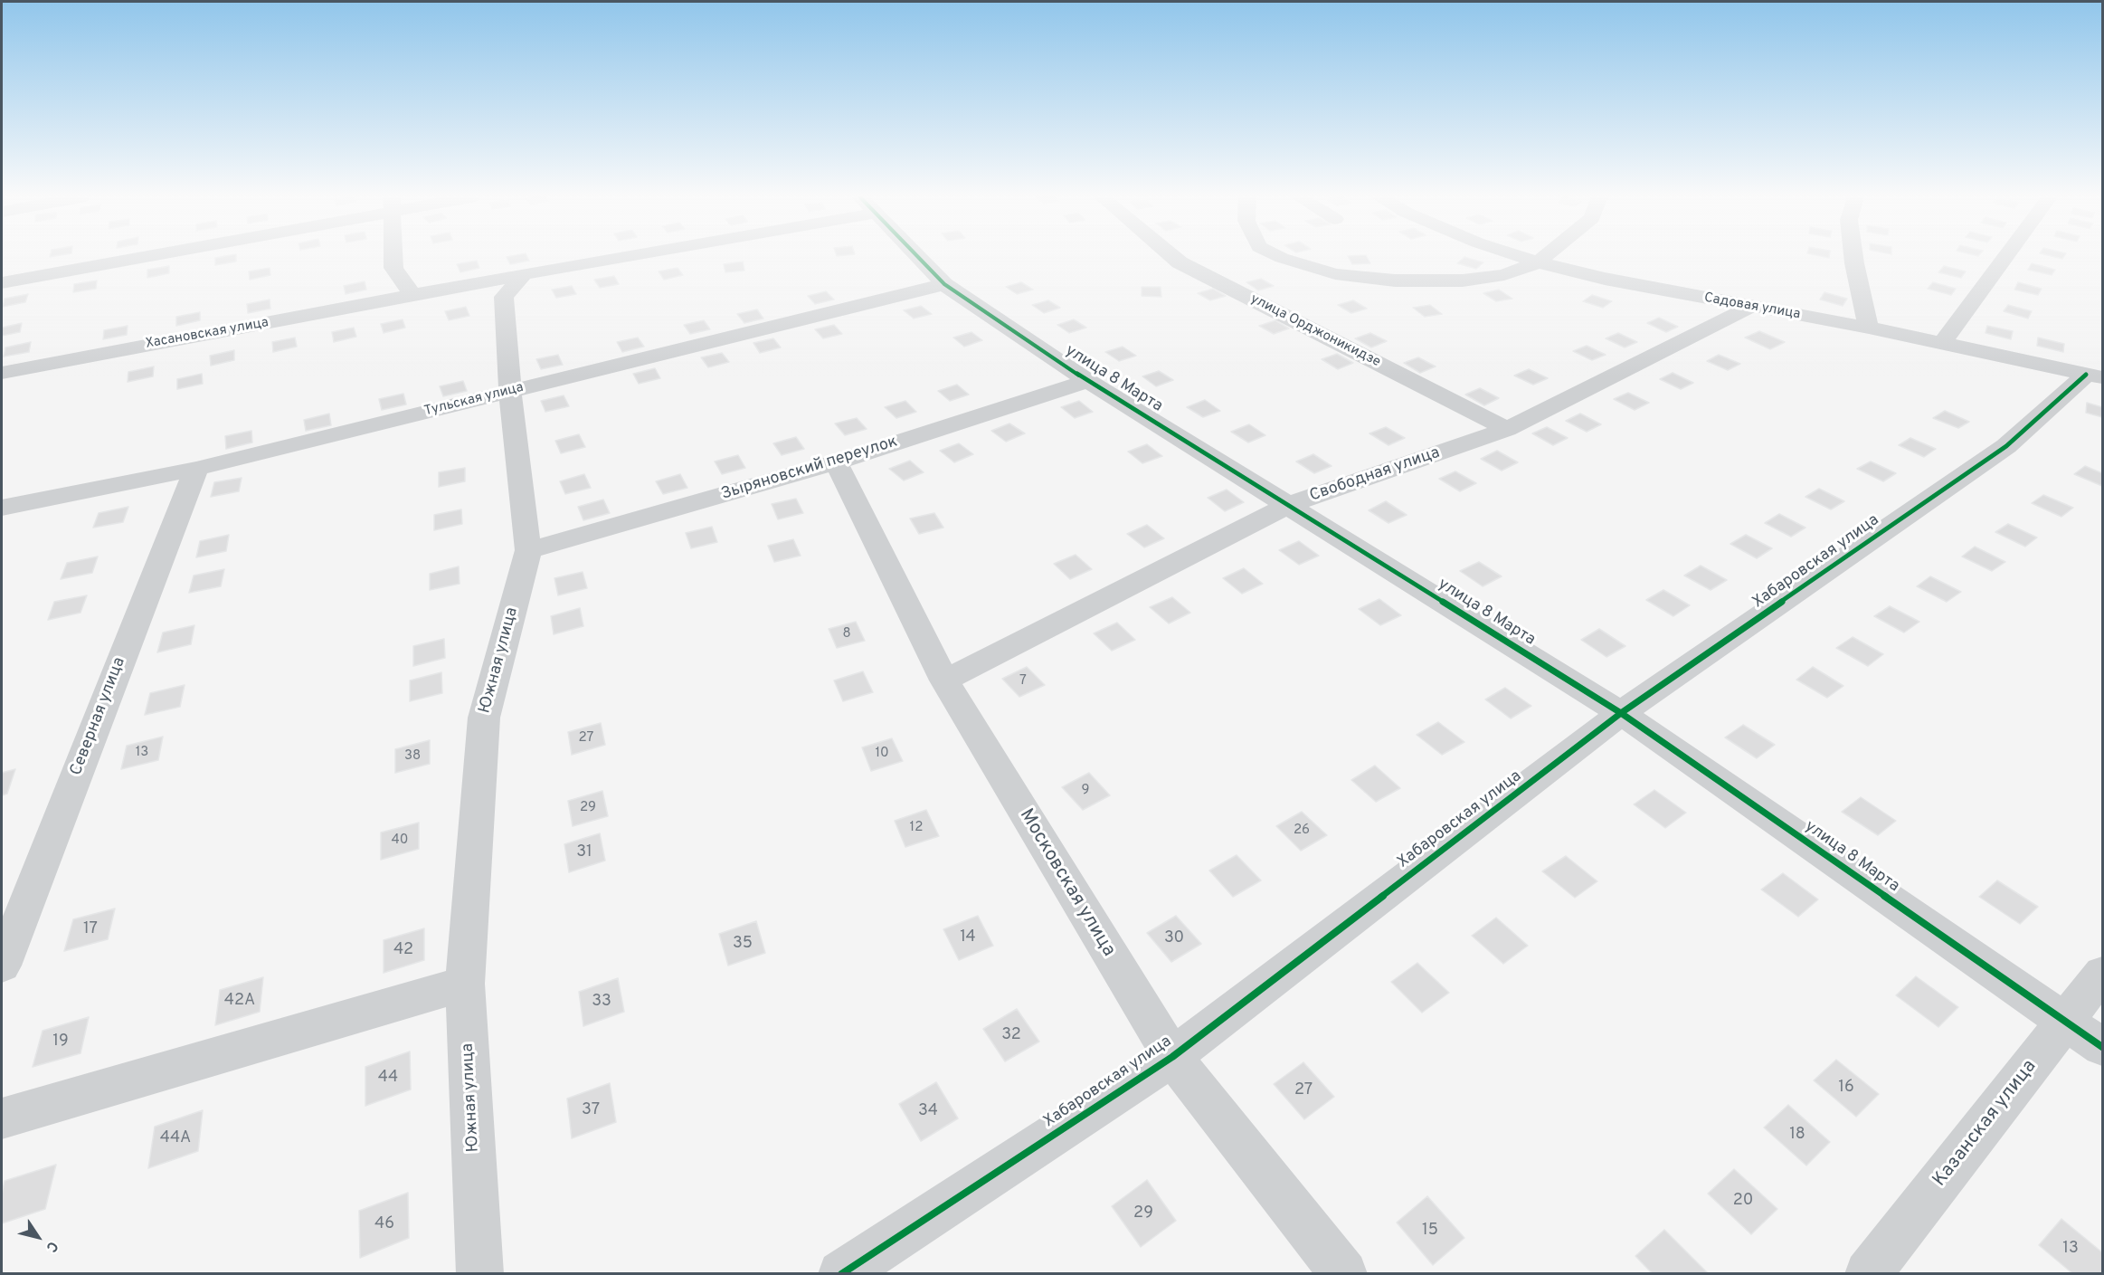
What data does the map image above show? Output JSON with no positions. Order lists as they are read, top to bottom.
{
  "streets": {
    "street": [
      "Садовая улица",
      "улица Орджоникидзе",
      "Хасановская улица",
      "улица 8 Марта",
      "Тульская улица",
      "Зыряновский переулок",
      "Свободная улица",
      "Хабаровская улица",
      "Южная улица",
      "Северная улица",
      "Московская улица",
      "Казанская улица"
    ]
  },
  "crossings": [
    ["Садовая улица", "Свободная улица"],
    ["Садовая улица", "Хабаровская улица"],
    ["улица Орджоникидзе", "Свободная улица"],
    ["улица 8 Марта", "Тульская улица"],
    ["улица 8 Марта", "Зыряновский переулок"],
    ["улица 8 Марта", "Свободная улица"],
    ["улица 8 Марта", "Хабаровская улица"],
    ["улица 8 Марта", "Казанская улица"],
    ["Тульская улица", "Южная улица"],
    ["Тульская улица", "Северная улица"],
    ["Зыряновский переулок", "Южная улица"],
    ["Зыряновский переулок", "Московская улица"],
    ["Свободная улица", "Московская улица"],
    ["Хабаровская улица", "Московская улица"]
  ],
  "house_numbers": [
    "8",
    "7",
    "27",
    "13",
    "10",
    "38",
    "9",
    "29",
    "12",
    "26",
    "40",
    "31",
    "17",
    "14",
    "30",
    "35",
    "42",
    "42А",
    "33",
    "32",
    "19",
    "44",
    "16",
    "27",
    "37",
    "34",
    "18",
    "44А",
    "20",
    "29",
    "46",
    "15",
    "13"
  ],
  "north": "bottom right"
}
